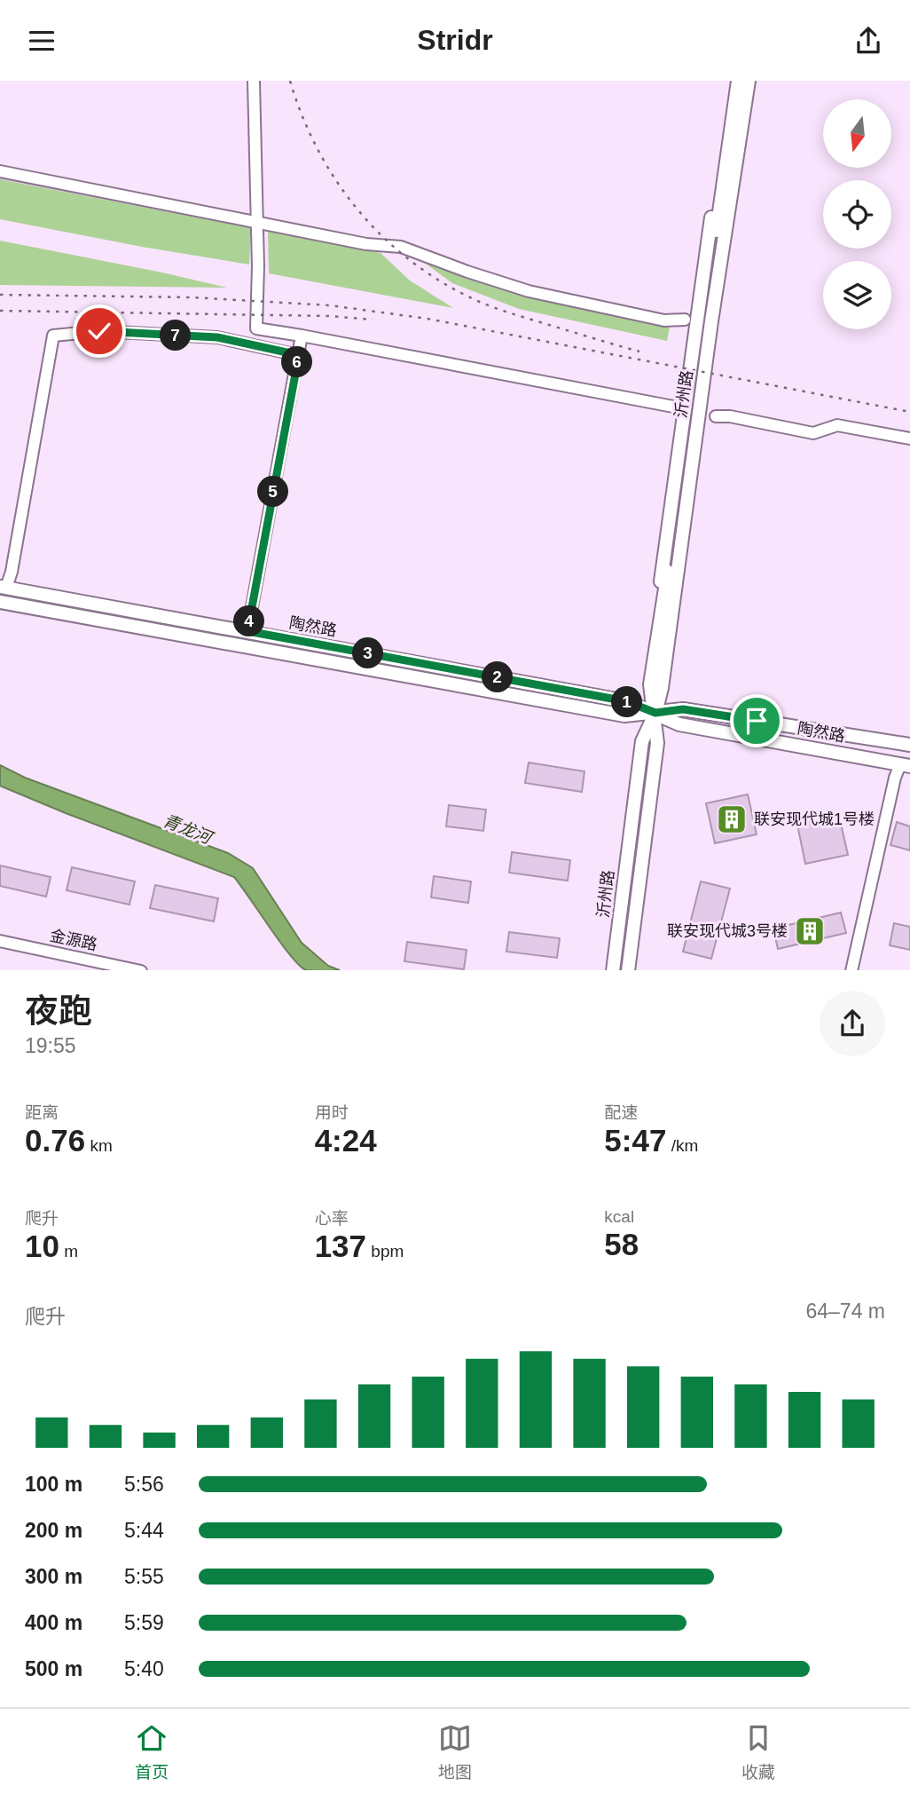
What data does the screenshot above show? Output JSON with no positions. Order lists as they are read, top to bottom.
{
  "streets": {
    "main road": ["沂州路", "陶然路"],
    "street": ["金源路"]
  },
  "crossings": [
    ["沂州路", "陶然路"]
  ],
  "water": ["青龙河"],
  "places": {
    "building": ["联安现代城1号楼", "联安现代城3号楼"]
  },
  "north": "bottom",
  "page": {
    "header": "Stridr",
    "pins": [
      "7",
      "6",
      "5",
      "4",
      "3",
      "2",
      "1"
    ],
    "heading": ["夜跑", "19:55"],
    "stats": [
      ["距离", "0.76 km"],
      ["用时", "4:24"],
      ["配速", "5:47 /km"],
      ["爬升", "10 m"],
      ["心率", "137 bpm"],
      ["kcal", "58"]
    ],
    "chart": ["爬升", "64–74 m"],
    "list": [
      {
        "name": "100 m",
        "note": "5:56"
      },
      {
        "name": "200 m",
        "note": "5:44"
      },
      {
        "name": "300 m",
        "note": "5:55"
      },
      {
        "name": "400 m",
        "note": "5:59"
      },
      {
        "name": "500 m",
        "note": "5:40"
      }
    ],
    "tabs": ["首页", "地图", "收藏"]
  }
}
